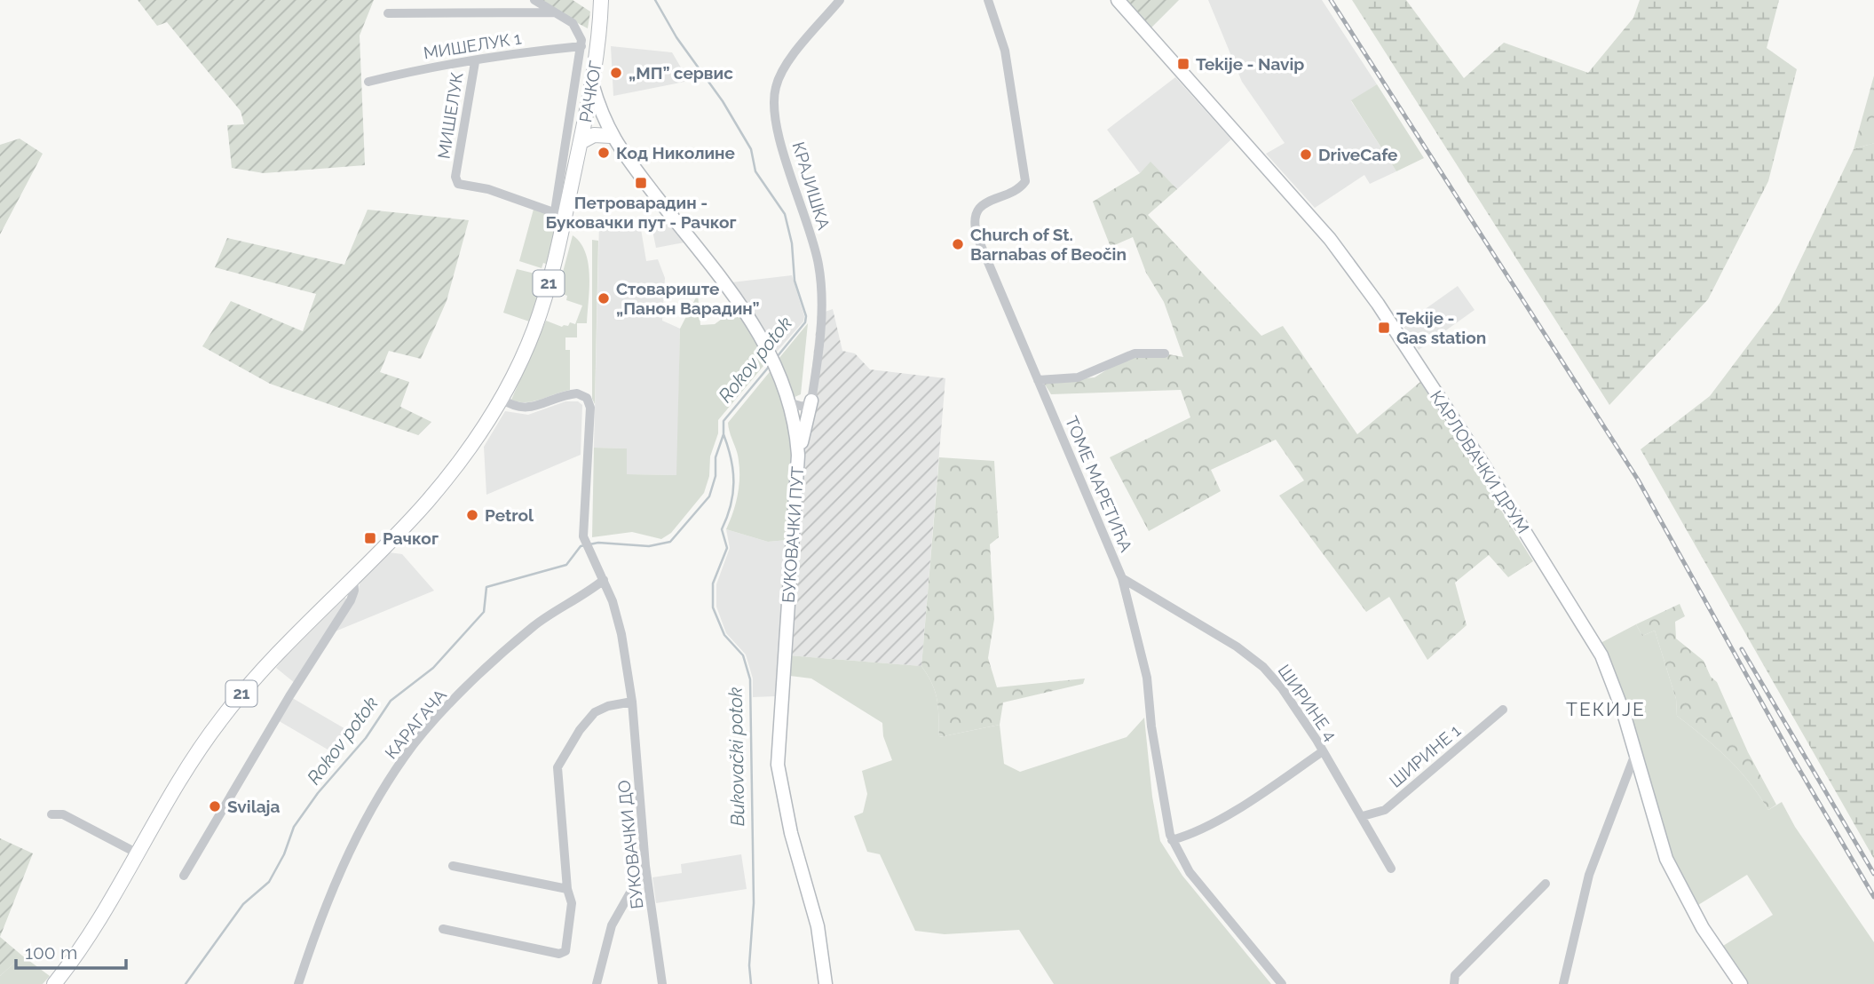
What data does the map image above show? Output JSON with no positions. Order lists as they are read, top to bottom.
{
  "streets": {
    "main road": [
      "РАЧКОГ",
      "21",
      "КАРЛОВАЧКИ ДРУМ",
      "БУКОВАЧКИ ПУТ"
    ],
    "street": [
      "МИШЕЛУК 1",
      "МИШЕЛУК",
      "КРАЈИШКА",
      "ТОМЕ МАРЕТИЋА",
      "ШИРИНЕ 4",
      "КАРАГАЧА",
      "ШИРИНЕ 1",
      "БУКОВАЧКИ ДО"
    ]
  },
  "crossings": [
    ["МИШЕЛУК 1", "МИШЕЛУК"],
    ["РАЧКОГ", "МИШЕЛУК"],
    ["РАЧКОГ", "БУКОВАЧКИ ПУТ"],
    ["РАЧКОГ", "БУКОВАЧКИ ДО"],
    ["ТОМЕ МАРЕТИЋА", "ШИРИНЕ 4"],
    ["ШИРИНЕ 4", "ШИРИНЕ 1"],
    ["КАРАГАЧА", "БУКОВАЧКИ ДО"]
  ],
  "districts": ["ТЕКИЈЕ"],
  "water": ["Rokov potok", "Bukovački potok"],
  "places": {
    "transit": [
      "Tekije - Navip",
      "Петроварадин - Буковачки пут - Рачког",
      "Tekije - Gas station",
      "Рачког"
    ],
    "other": [
      "„МП” сервис",
      "Код Николине",
      "DriveCafe",
      "Church of St. Barnabas of Beočin",
      "Стовариште „Панон Варадин”",
      "Petrol",
      "Svilaja"
    ]
  },
  "scale_bar": "100 m"
}
